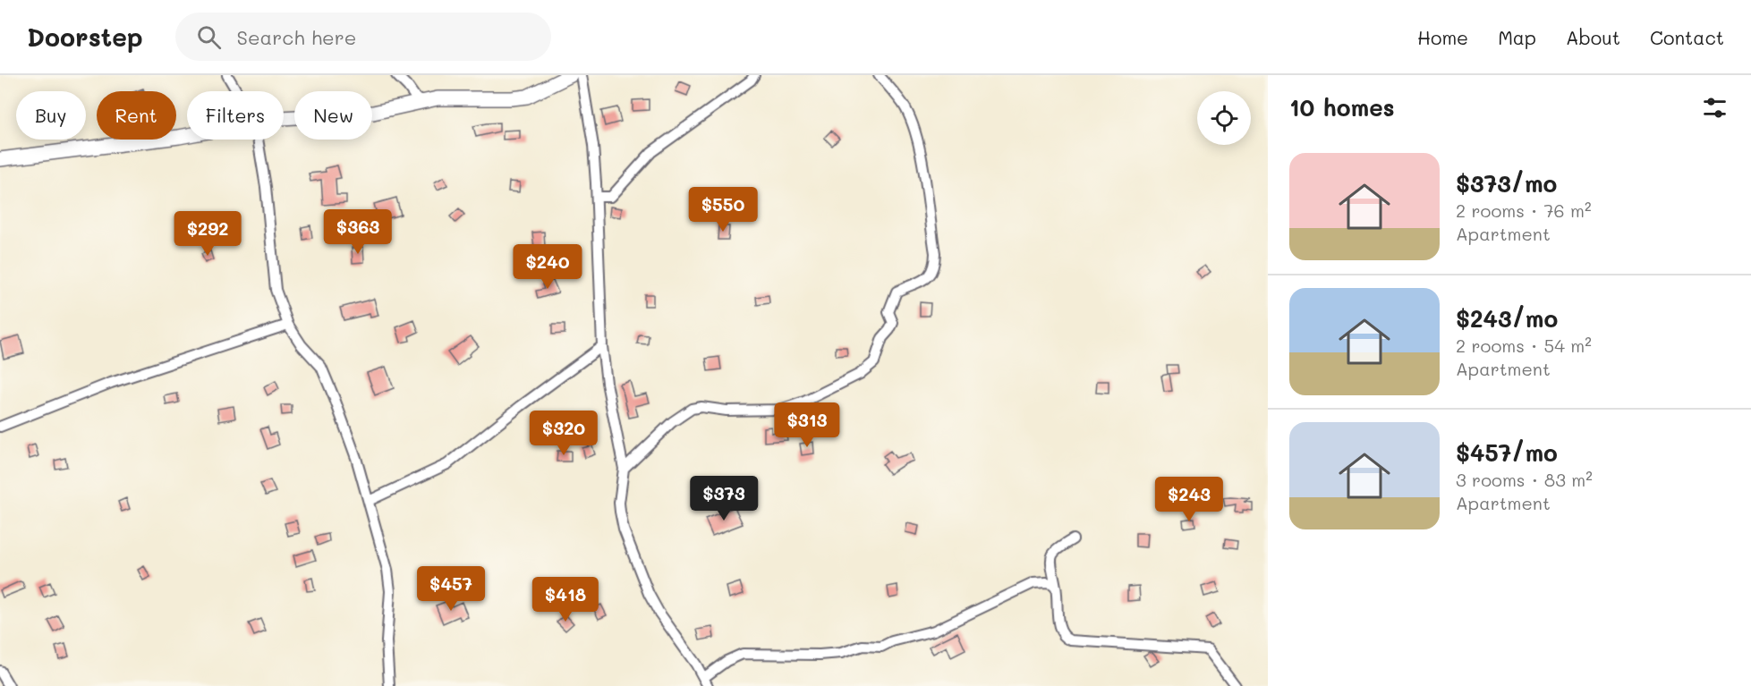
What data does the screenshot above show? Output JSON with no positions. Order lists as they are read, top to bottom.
{
  "page": {
    "header": "Doorstep",
    "search": "Search here",
    "nav": [
      "Home",
      "Map",
      "About",
      "Contact"
    ],
    "heading": "10 homes",
    "chip": [
      "Buy",
      "Rent",
      "Filters",
      "New"
    ],
    "list": [
      {
        "name": "$373/mo",
        "note": "2 rooms · 76 m² · Apartment"
      },
      {
        "name": "$243/mo",
        "note": "2 rooms · 54 m² · Apartment"
      },
      {
        "name": "$457/mo",
        "note": "3 rooms · 83 m² · Apartment"
      }
    ],
    "price": [
      "$550",
      "$363",
      "$292",
      "$240",
      "$313",
      "$320",
      "$373",
      "$243",
      "$457",
      "$418"
    ]
  }
}
